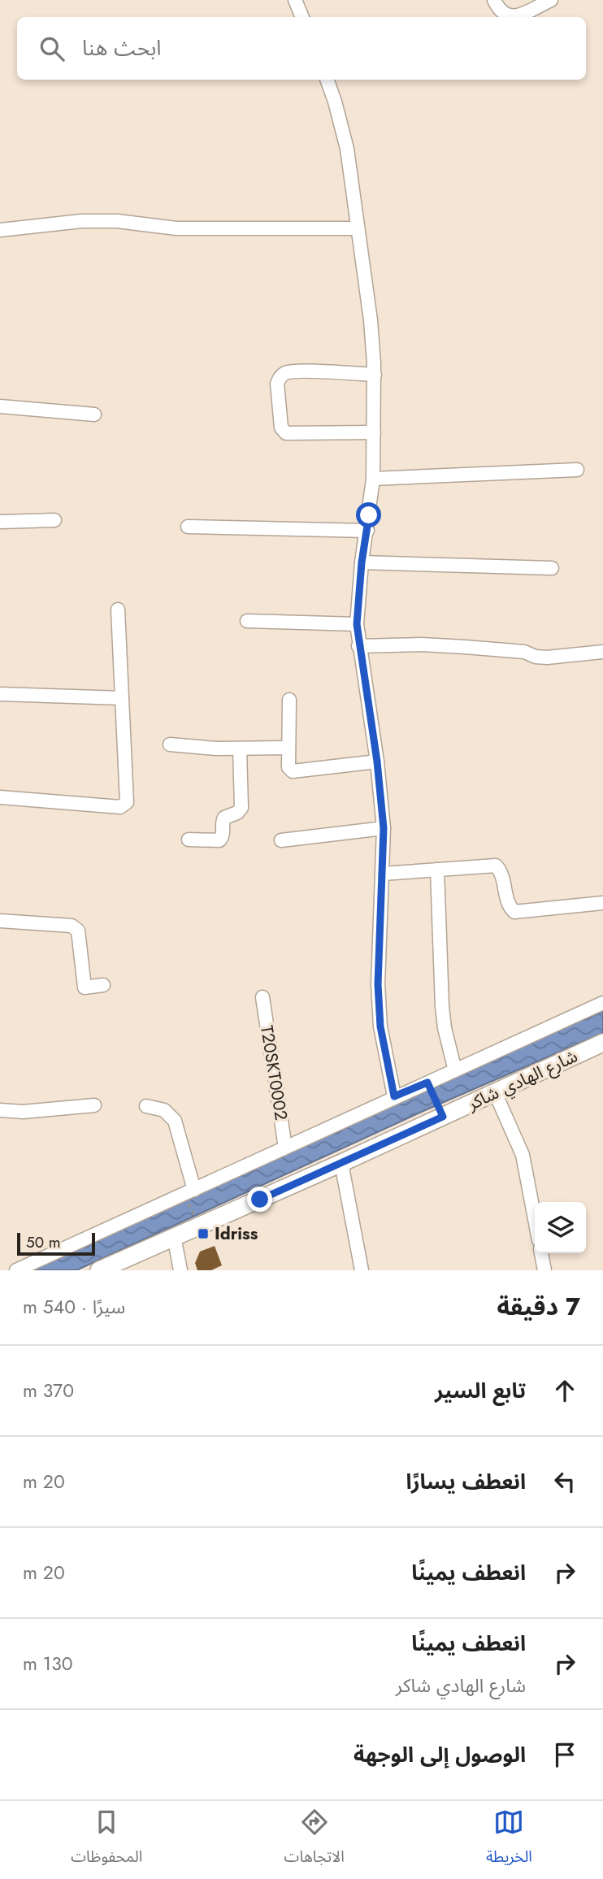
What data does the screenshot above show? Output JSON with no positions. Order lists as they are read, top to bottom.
{
  "streets": {
    "main road": ["شارع الهادي شاكر"],
    "street": ["T20SKT0002"]
  },
  "places": {
    "transit": ["Idriss"]
  },
  "scale_bar": "50 m",
  "page": {
    "search": "ابحث هنا",
    "scale": "50 m",
    "heading": ["7 دقيقة", "سيرًا · 540 m"],
    "list": [
      ["تابع السير", "370 m"],
      ["انعطف يسارًا", "20 m"],
      ["انعطف يمينًا", "20 m"],
      ["انعطف يمينًا", "شارع الهادي شاكر", "130 m"],
      "الوصول إلى الوجهة"
    ],
    "nav": ["الخريطة", "الاتجاهات", "المحفوظات"]
  }
}
